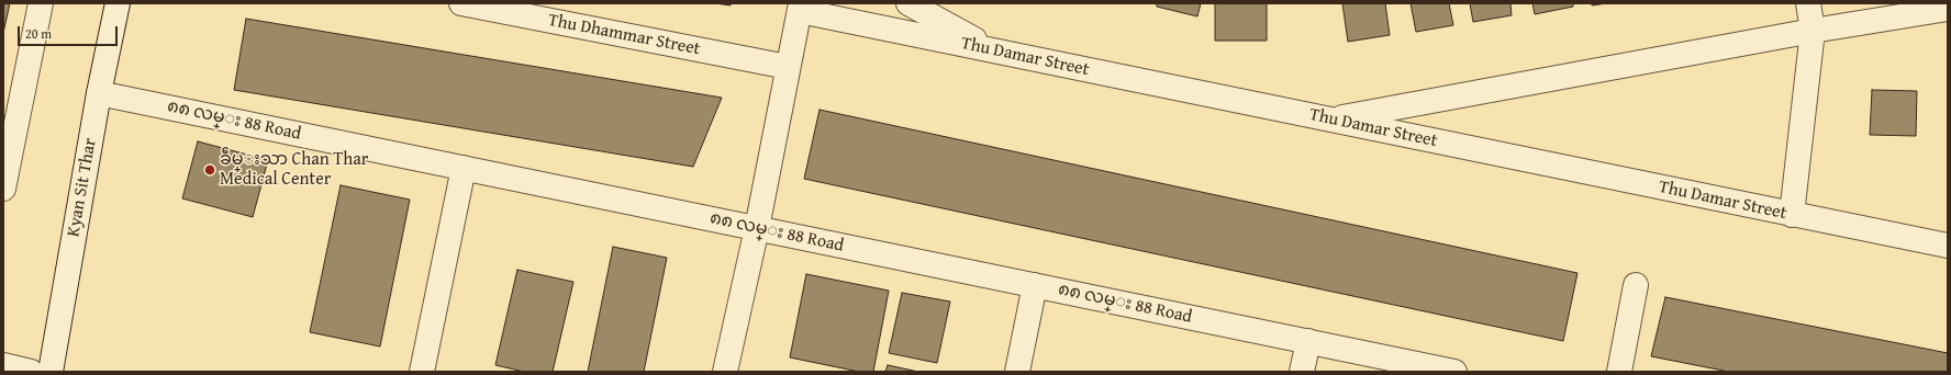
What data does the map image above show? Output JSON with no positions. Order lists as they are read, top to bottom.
{
  "streets": {
    "street": [
      "Thu Dhammar Street",
      "Thu Damar Street",
      "၈၈ လမ္း 88 Road",
      "Kyan Sit Thar"
    ]
  },
  "crossings": [
    ["၈၈ လမ္း 88 Road", "Kyan Sit Thar"]
  ],
  "places": ["ခဵမ္းသာ Chan Thar Medical Center"],
  "scale_bar": "20 m"
}
